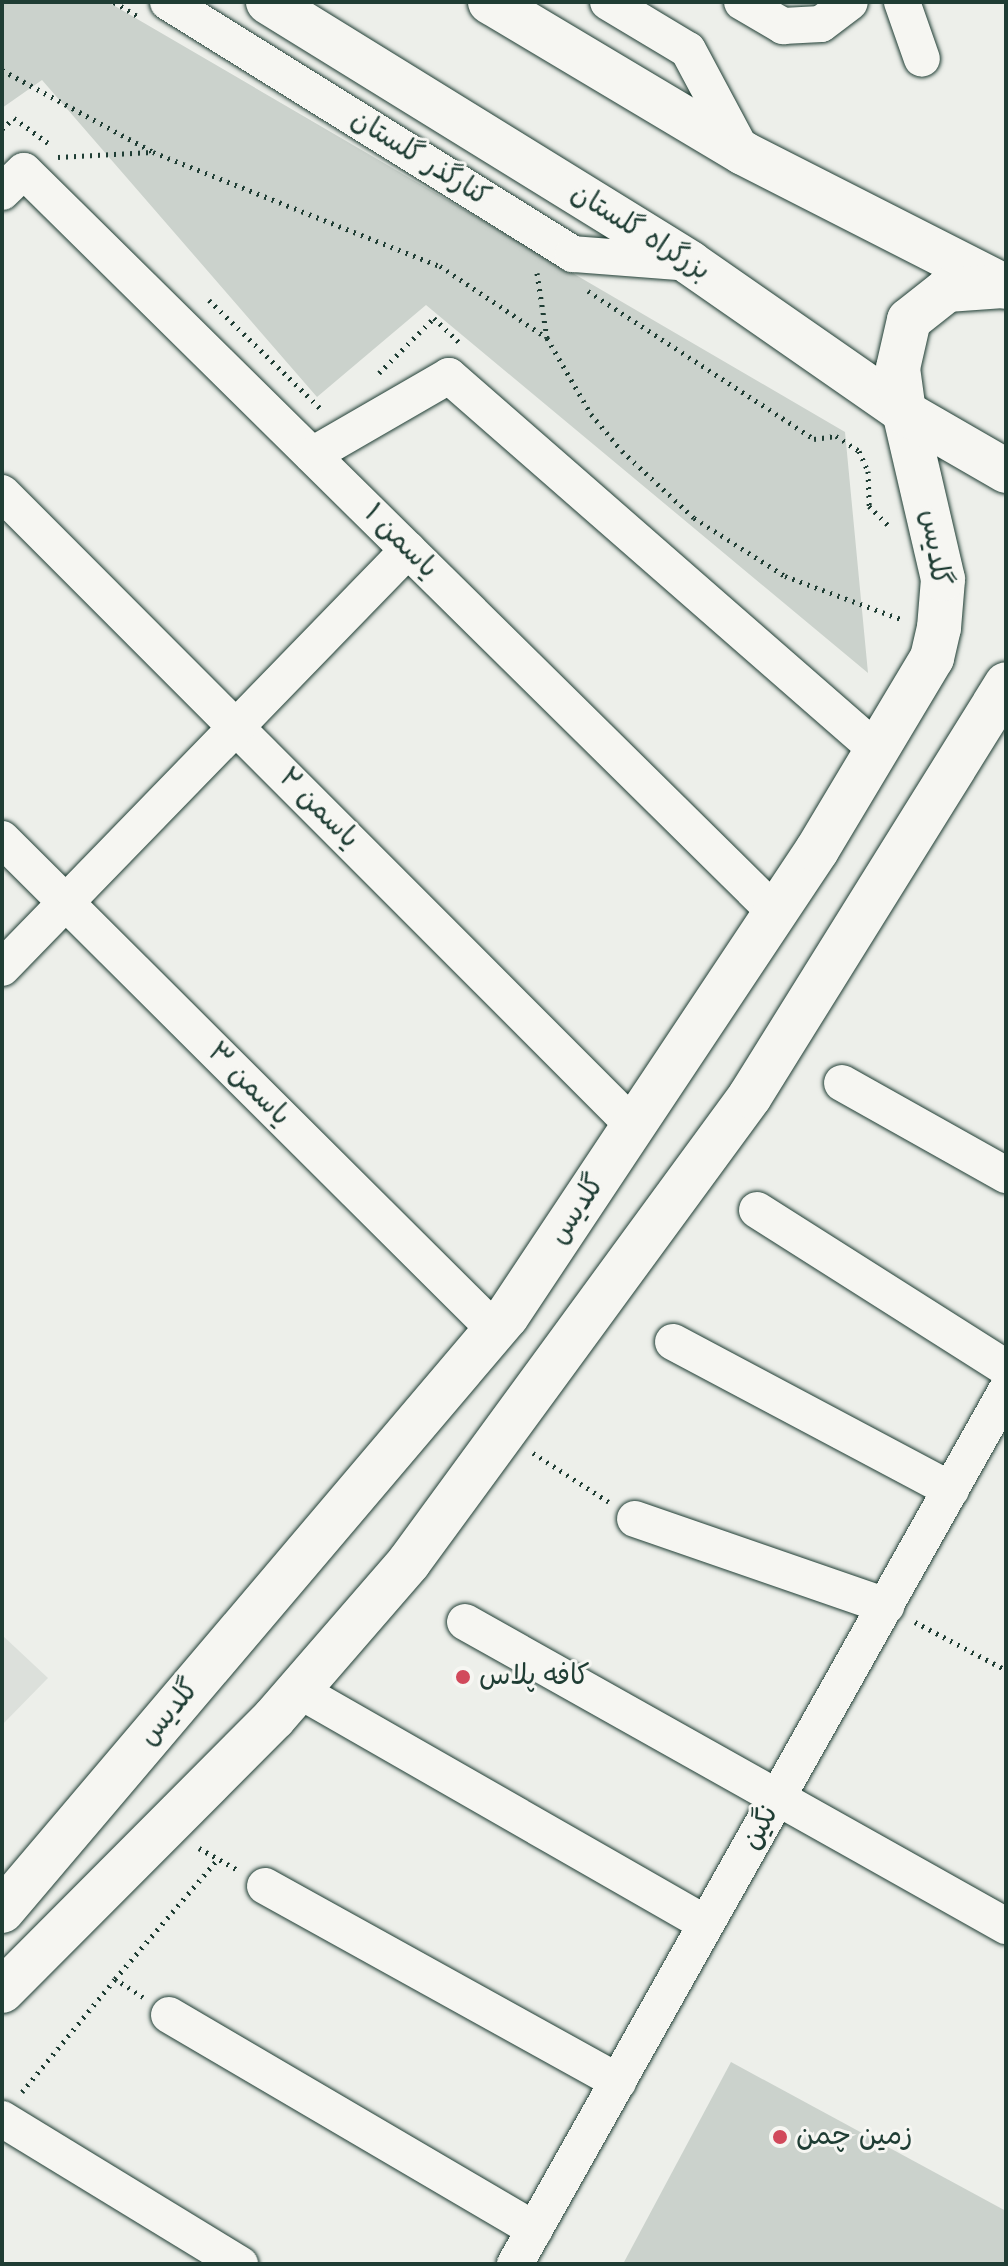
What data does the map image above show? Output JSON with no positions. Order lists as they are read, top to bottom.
{
  "streets": {
    "main road": ["بزرگراه گلستان", "گلدیس"],
    "street": [
      "کنارگذر گلستان",
      "یاسمن ۱",
      "یاسمن ۲",
      "یاسمن ۳",
      "نگین"
    ]
  },
  "crossings": [
    ["کنارگذر گلستان", "بزرگراه گلستان"],
    ["بزرگراه گلستان", "گلدیس"],
    ["یاسمن ۱", "گلدیس"],
    ["گلدیس", "یاسمن ۲"],
    ["گلدیس", "یاسمن ۳"]
  ],
  "places": ["کافه پلاس", "زمین چمن"]
}
